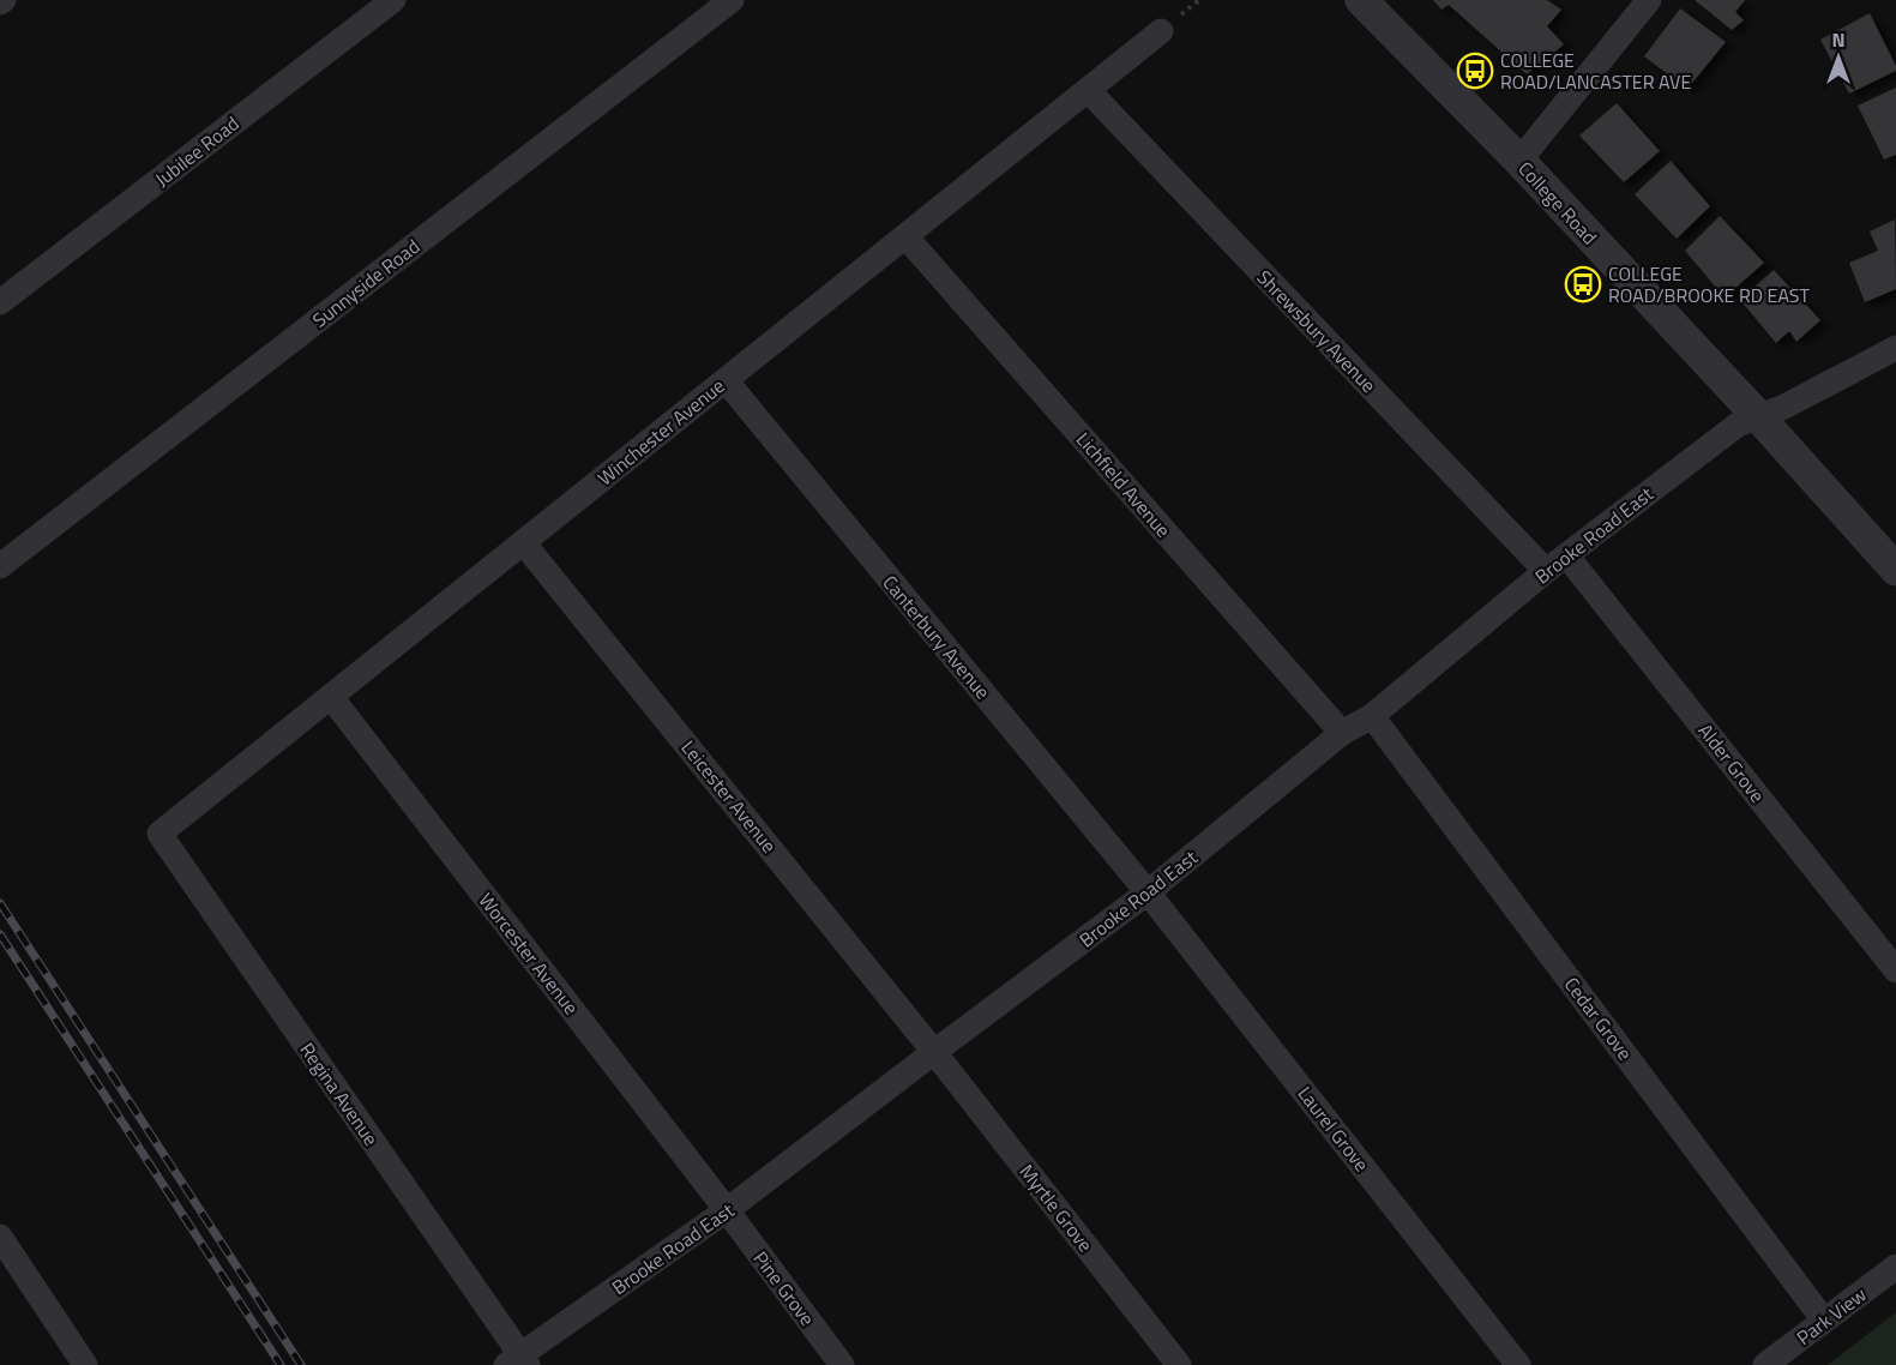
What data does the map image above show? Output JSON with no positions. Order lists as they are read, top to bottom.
{
  "streets": {
    "street": [
      "Jubilee Road",
      "College Road",
      "Sunnyside Road",
      "Shrewsbury Avenue",
      "Winchester Avenue",
      "Lichfield Avenue",
      "Brooke Road East",
      "Canterbury Avenue",
      "Alder Grove",
      "Leicester Avenue",
      "Worcester Avenue",
      "Cedar Grove",
      "Regina Avenue",
      "Laurel Grove",
      "Myrtle Grove",
      "Pine Grove",
      "Park View"
    ]
  },
  "crossings": [
    ["College Road", "Brooke Road East"],
    ["Shrewsbury Avenue", "Winchester Avenue"],
    ["Shrewsbury Avenue", "Brooke Road East"],
    ["Winchester Avenue", "Lichfield Avenue"],
    ["Winchester Avenue", "Canterbury Avenue"],
    ["Winchester Avenue", "Leicester Avenue"],
    ["Winchester Avenue", "Worcester Avenue"],
    ["Winchester Avenue", "Regina Avenue"],
    ["Lichfield Avenue", "Brooke Road East"],
    ["Brooke Road East", "Canterbury Avenue"],
    ["Brooke Road East", "Alder Grove"],
    ["Brooke Road East", "Leicester Avenue"],
    ["Brooke Road East", "Worcester Avenue"],
    ["Brooke Road East", "Cedar Grove"],
    ["Brooke Road East", "Regina Avenue"],
    ["Brooke Road East", "Laurel Grove"],
    ["Brooke Road East", "Myrtle Grove"],
    ["Brooke Road East", "Pine Grove"],
    ["Canterbury Avenue", "Laurel Grove"],
    ["Leicester Avenue", "Myrtle Grove"],
    ["Worcester Avenue", "Pine Grove"],
    ["Cedar Grove", "Park View"]
  ],
  "places": {
    "bus stop": ["COLLEGE ROAD/LANCASTER AVE", "COLLEGE ROAD/BROOKE RD EAST"]
  },
  "north": "top"
}
